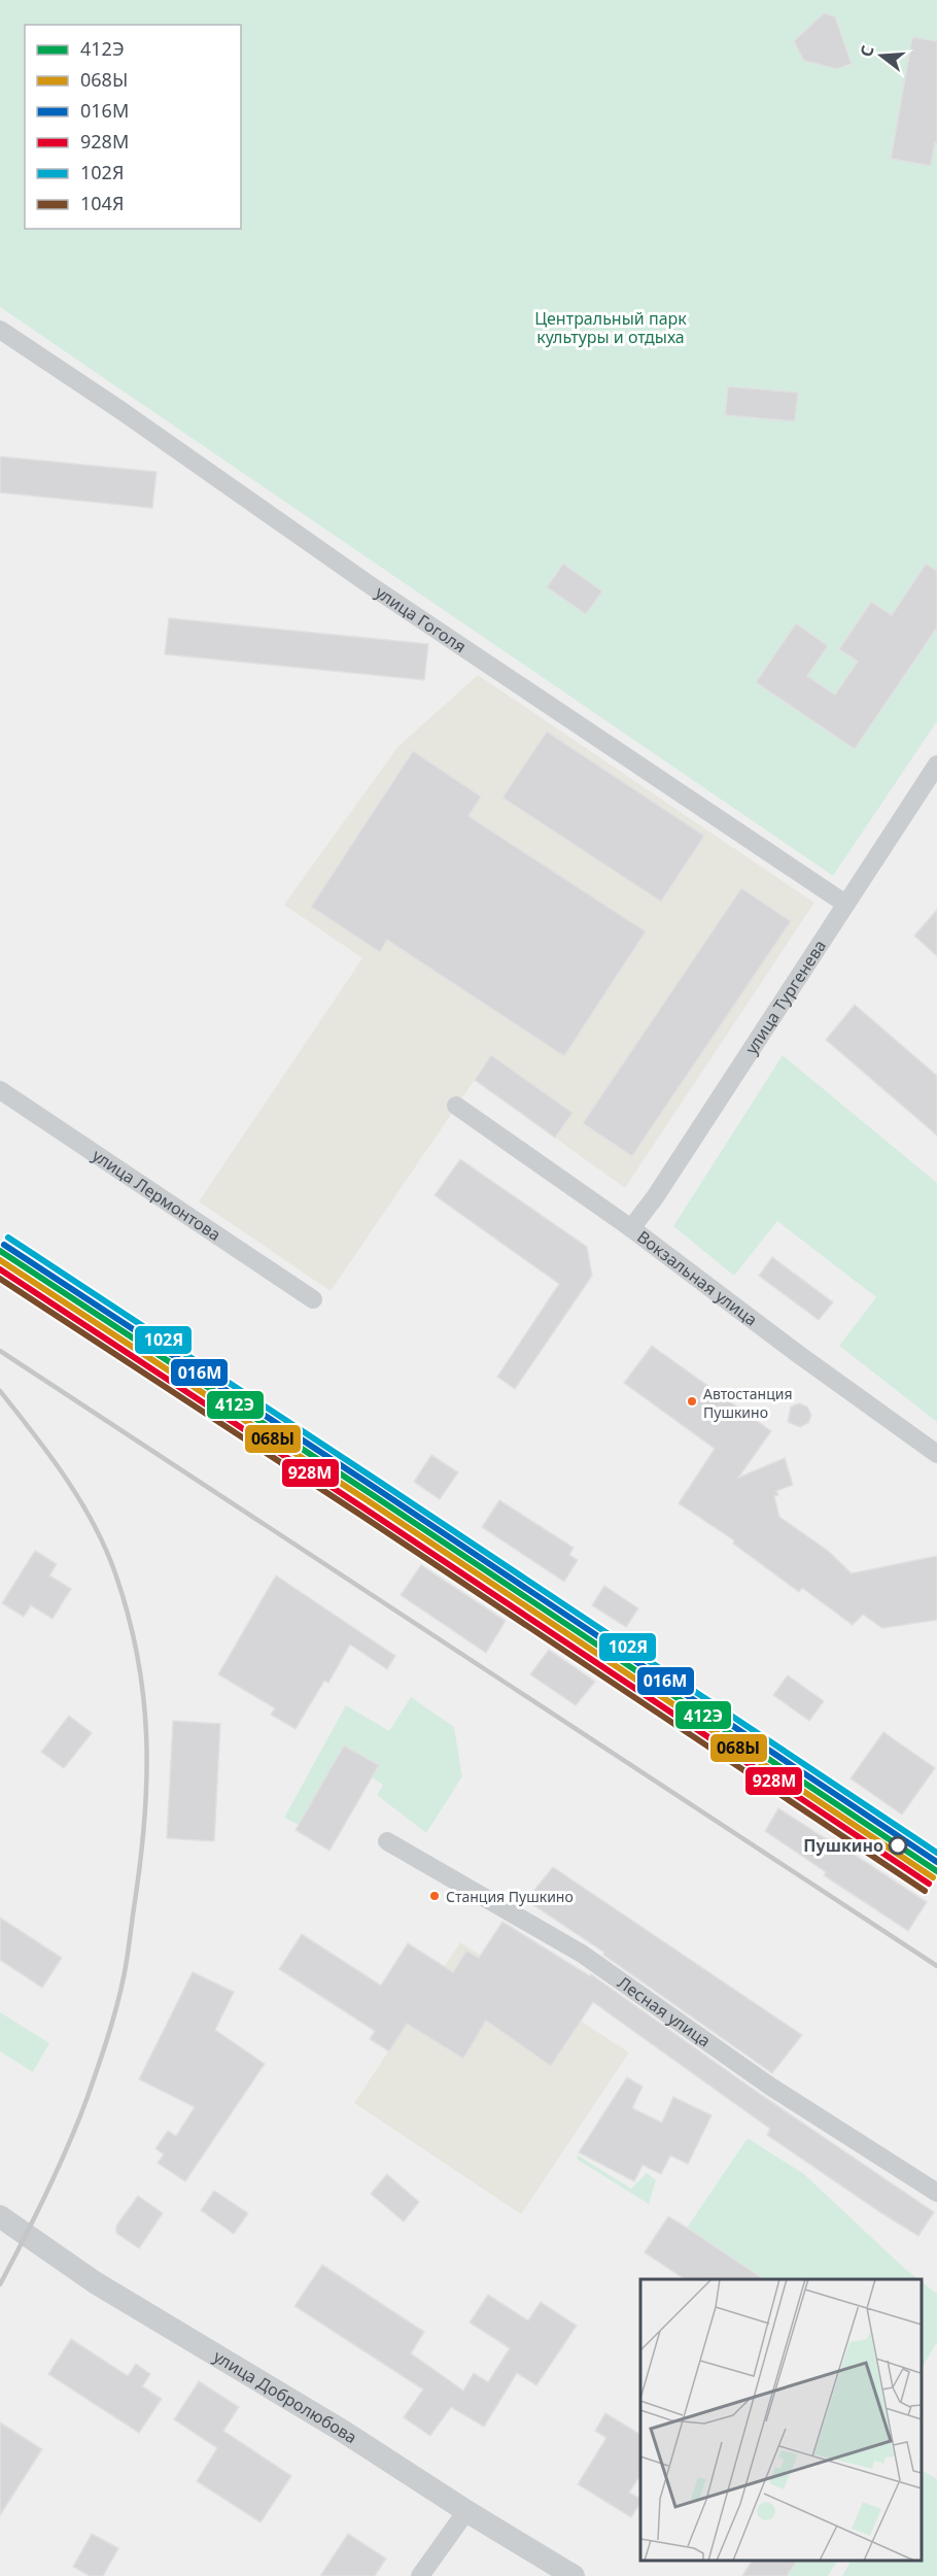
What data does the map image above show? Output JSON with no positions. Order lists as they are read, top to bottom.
{
  "streets": {
    "street": [
      "улица Гоголя",
      "улица Тургенева",
      "улица Лермонтова",
      "Вокзальная улица",
      "Лесная улица",
      "улица Добролюбова"
    ]
  },
  "crossings": [
    ["улица Гоголя", "улица Тургенева"],
    ["улица Тургенева", "Вокзальная улица"]
  ],
  "parks": ["Центральный парк культуры и отдыха"],
  "places": ["Автостанция Пушкино", "Пушкино", "Станция Пушкино"],
  "lines": [
    "transit line 102Я",
    "transit line 016М",
    "transit line 412Э",
    "transit line 068Ы",
    "transit line 928М",
    "transit line 104Я"
  ],
  "legend": [
    "412Э",
    "068Ы",
    "016М",
    "928М",
    "102Я",
    "104Я"
  ],
  "north": "left"
}
